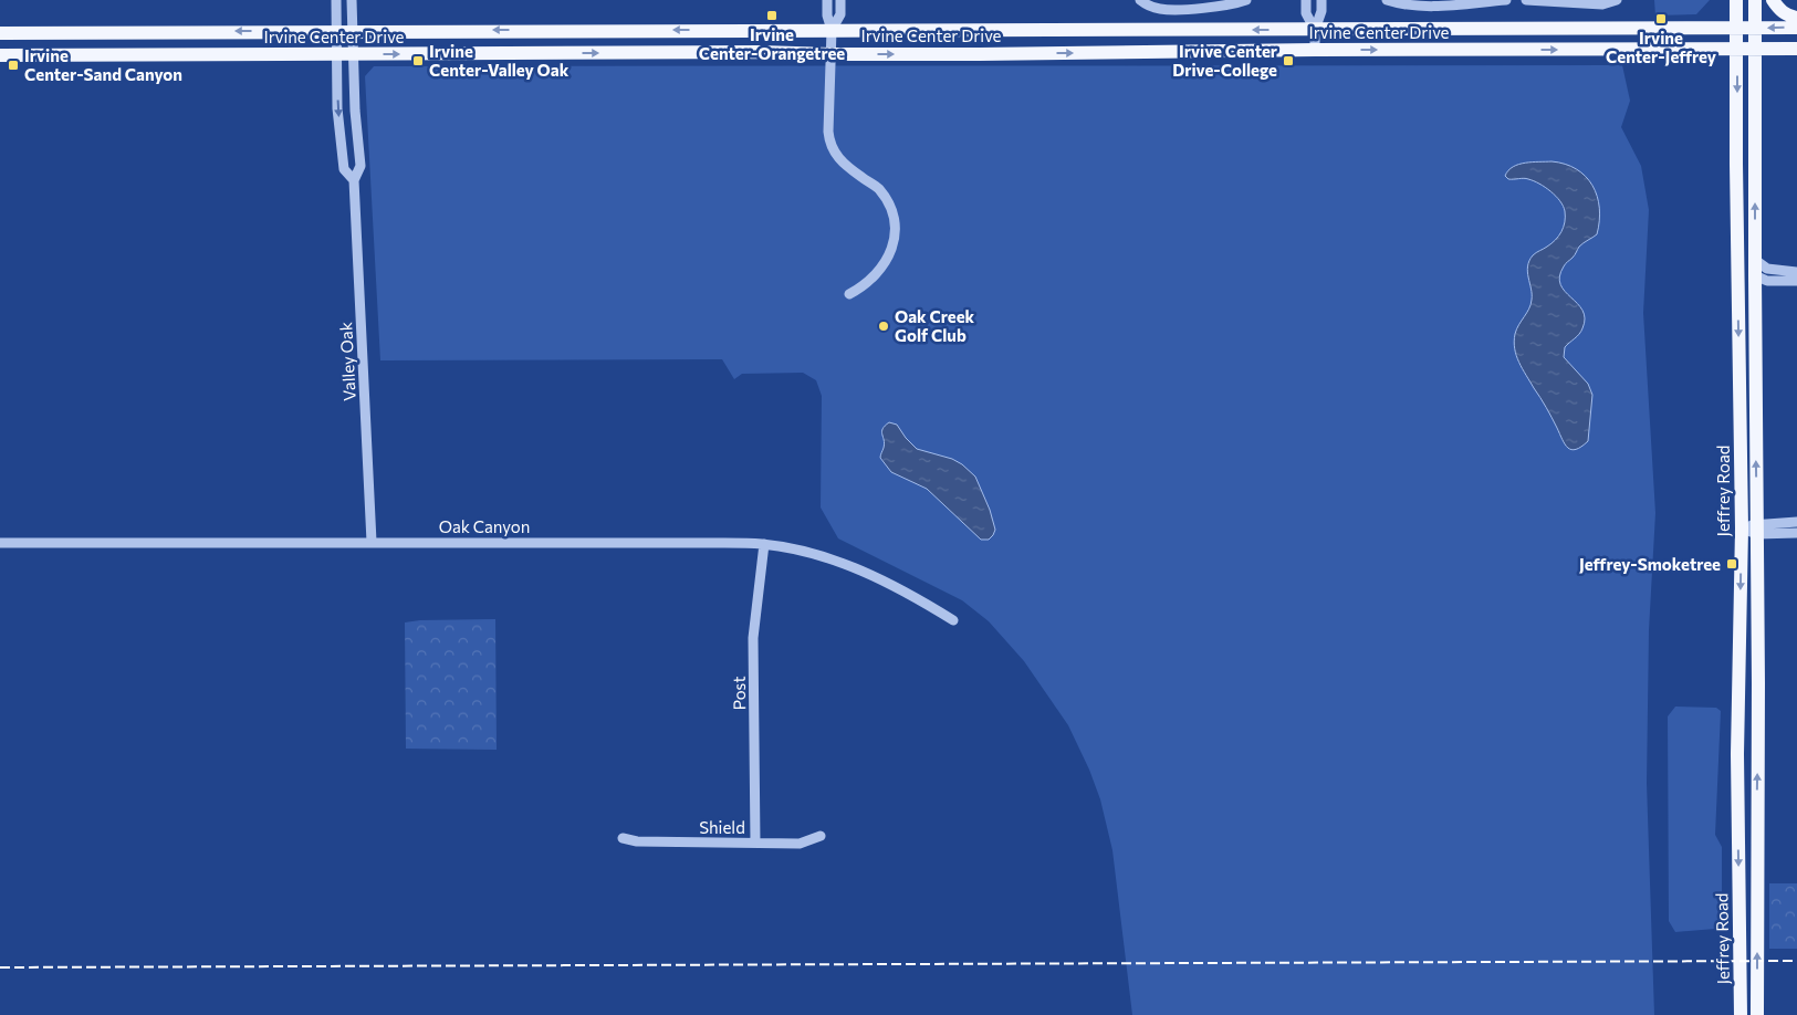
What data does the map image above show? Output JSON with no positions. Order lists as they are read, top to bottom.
{
  "streets": {
    "main road": ["Irvine Center Drive", "Jeffrey Road"],
    "street": [
      "Valley Oak",
      "Oak Canyon",
      "Post",
      "Shield"
    ]
  },
  "crossings": [
    ["Irvine Center Drive", "Valley Oak"],
    ["Irvine Center Drive", "Jeffrey Road"],
    ["Valley Oak", "Oak Canyon"],
    ["Oak Canyon", "Post"],
    ["Post", "Shield"]
  ],
  "places": {
    "transit": [
      "Irvine Center-Orangetree",
      "Irvine Center-Jeffrey",
      "Irvine Center-Valley Oak",
      "Irvive Center Drive-College",
      "Irvine Center-Sand Canyon",
      "Jeffrey-Smoketree"
    ],
    "other": ["Oak Creek Golf Club"]
  }
}
